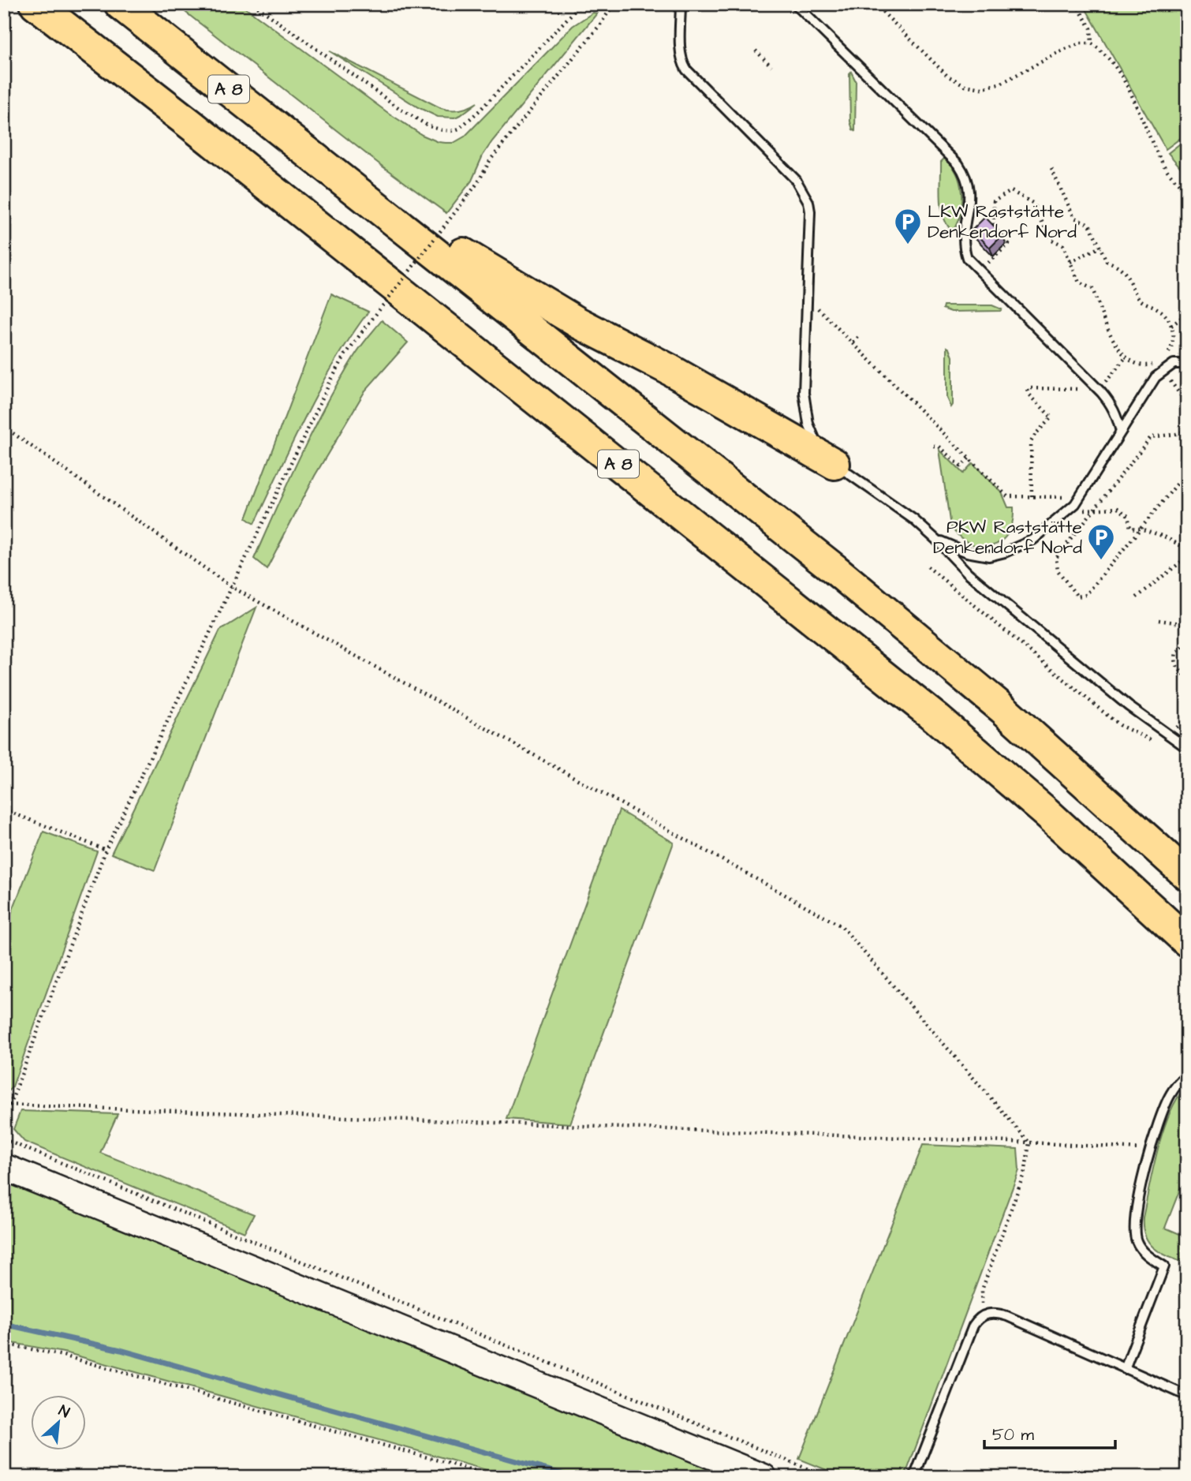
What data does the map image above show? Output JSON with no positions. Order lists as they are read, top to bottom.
{
  "streets": {
    "highway": ["A 8"]
  },
  "places": {
    "parking": ["LKW Raststätte Denkendorf Nord", "PKW Raststätte Denkendorf Nord"]
  },
  "scale_bar": "50 m",
  "north": "top right"
}
